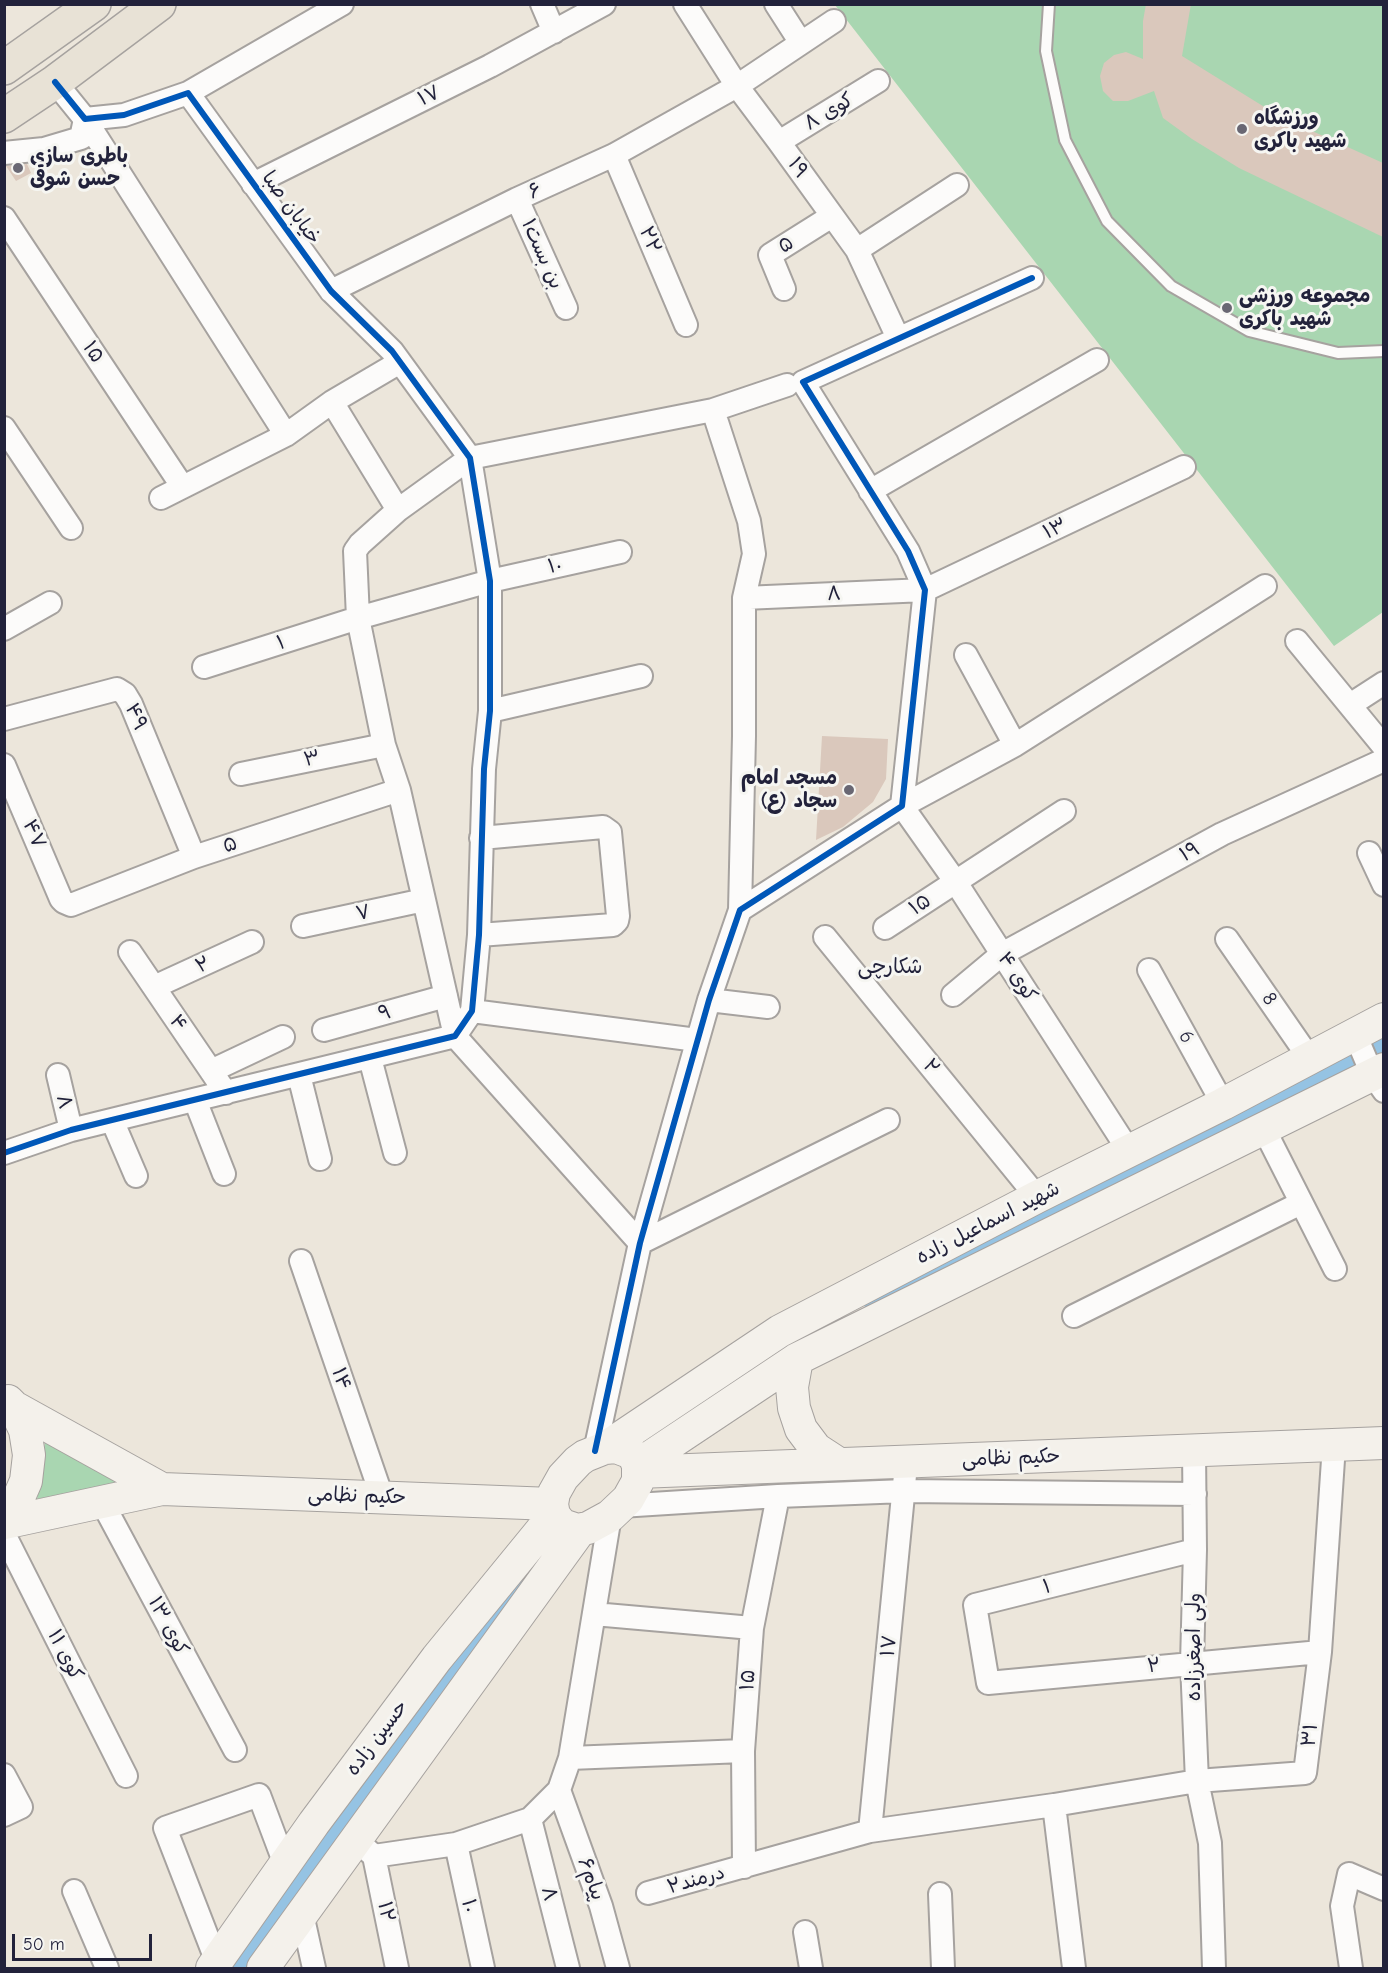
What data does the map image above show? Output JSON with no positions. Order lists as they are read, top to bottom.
{
  "streets": {
    "street": [
      "۱۷",
      "کوی ۸",
      "۱۹",
      "۶",
      "خیابان صبا",
      "۲۲",
      "۵",
      "بن بست۱",
      "۱۵",
      "۱۳",
      "۱۰",
      "۸",
      "۱",
      "۴۹",
      "۳",
      "۴۷",
      "۷",
      "۲",
      "کوی ۴",
      "8",
      "۹",
      "۴",
      "6",
      "شهید اسماعیل زاده",
      "۱۴",
      "حکیم نظامی",
      "کوی ۱۳",
      "ولی اصغرزاده",
      "کوی ۱۱",
      "۳۱",
      "حسین زاده",
      "۶پیام",
      "درمند۲",
      "۱۲"
    ]
  },
  "crossings": [
    ["۱۷", "خیابان صبا"],
    ["۱۷", "حکیم نظامی"],
    ["۱۷", "۳۱"],
    ["۱۷", "درمند۲"],
    ["کوی ۸", "۱۹"],
    ["۱۹", "۶"],
    ["۱۹", "۵"],
    ["۱۹", "کوی ۴"],
    ["۶", "خیابان صبا"],
    ["۶", "۲۲"],
    ["۶", "بن بست۱"],
    ["۵", "۴۹"],
    ["۵", "۴۷"],
    ["۱۵", "کوی ۴"],
    ["۱۵", "درمند۲"],
    ["۱۳", "۸"],
    ["۱۰", "۱"],
    ["۱", "۲"],
    ["۱", "ولی اصغرزاده"],
    ["۲", "۴"],
    ["۲", "شهید اسماعیل زاده"],
    ["۲", "ولی اصغرزاده"],
    ["۲", "۳۱"],
    ["کوی ۴", "شهید اسماعیل زاده"],
    ["8", "شهید اسماعیل زاده"],
    ["6", "شهید اسماعیل زاده"],
    ["شهید اسماعیل زاده", "حکیم نظامی"],
    ["شهید اسماعیل زاده", "حسین زاده"],
    ["۱۴", "حکیم نظامی"],
    ["حکیم نظامی", "کوی ۱۳"],
    ["حکیم نظامی", "ولی اصغرزاده"],
    ["حکیم نظامی", "۳۱"],
    ["حکیم نظامی", "حسین زاده"],
    ["ولی اصغرزاده", "۳۱"],
    ["۳۱", "درمند۲"]
  ],
  "districts": ["شکارچی"],
  "places": [
    "ورزشگاه شهید باکری",
    "باطری سازی حسن شوقی",
    "مجموعه ورزشی شهید باکری",
    "مسجد امام سجاد (ع)"
  ],
  "scale_bar": "50 m"
}
